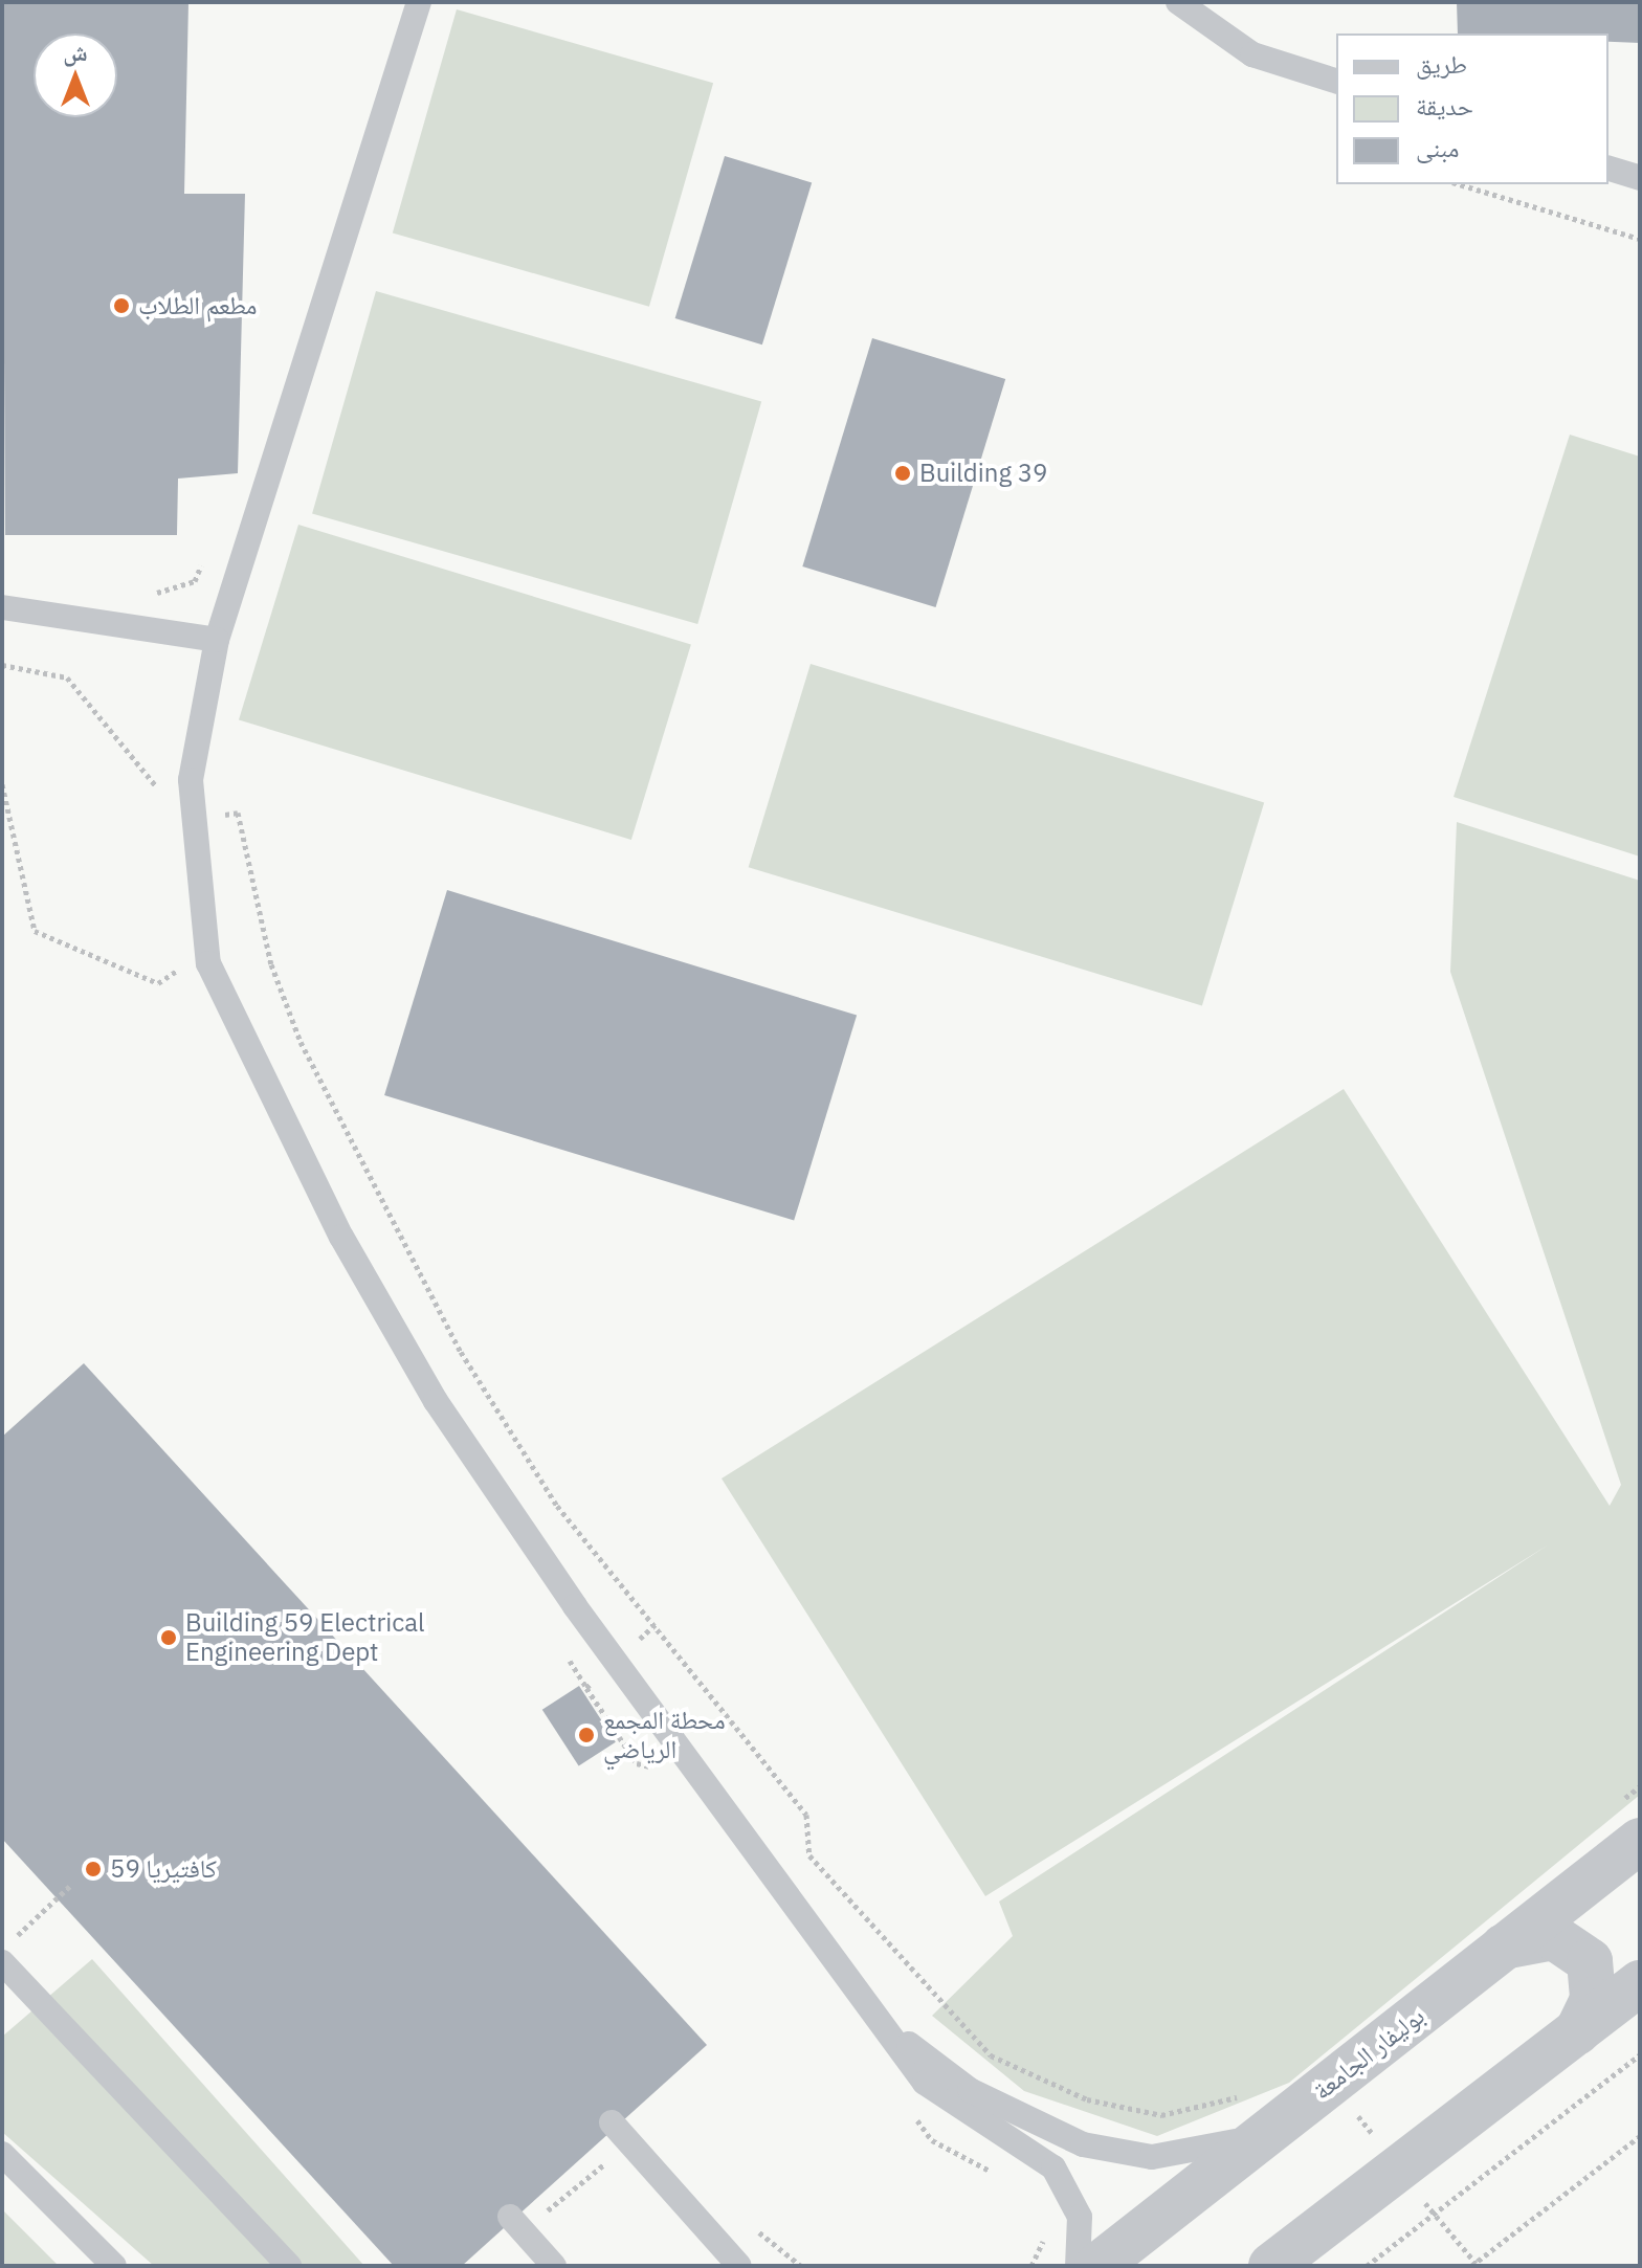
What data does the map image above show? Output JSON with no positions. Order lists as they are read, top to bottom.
{
  "streets": {
    "street": ["بوليفار الجامعة"]
  },
  "places": [
    "مطعم الطلاب",
    "Building 39",
    "Building 59 Electrical Engineering Dept",
    "محطة المجمع الرياضي",
    "كافتيريا 59"
  ],
  "legend": ["طريق", "حديقة", "مبنى"],
  "north": "top"
}
